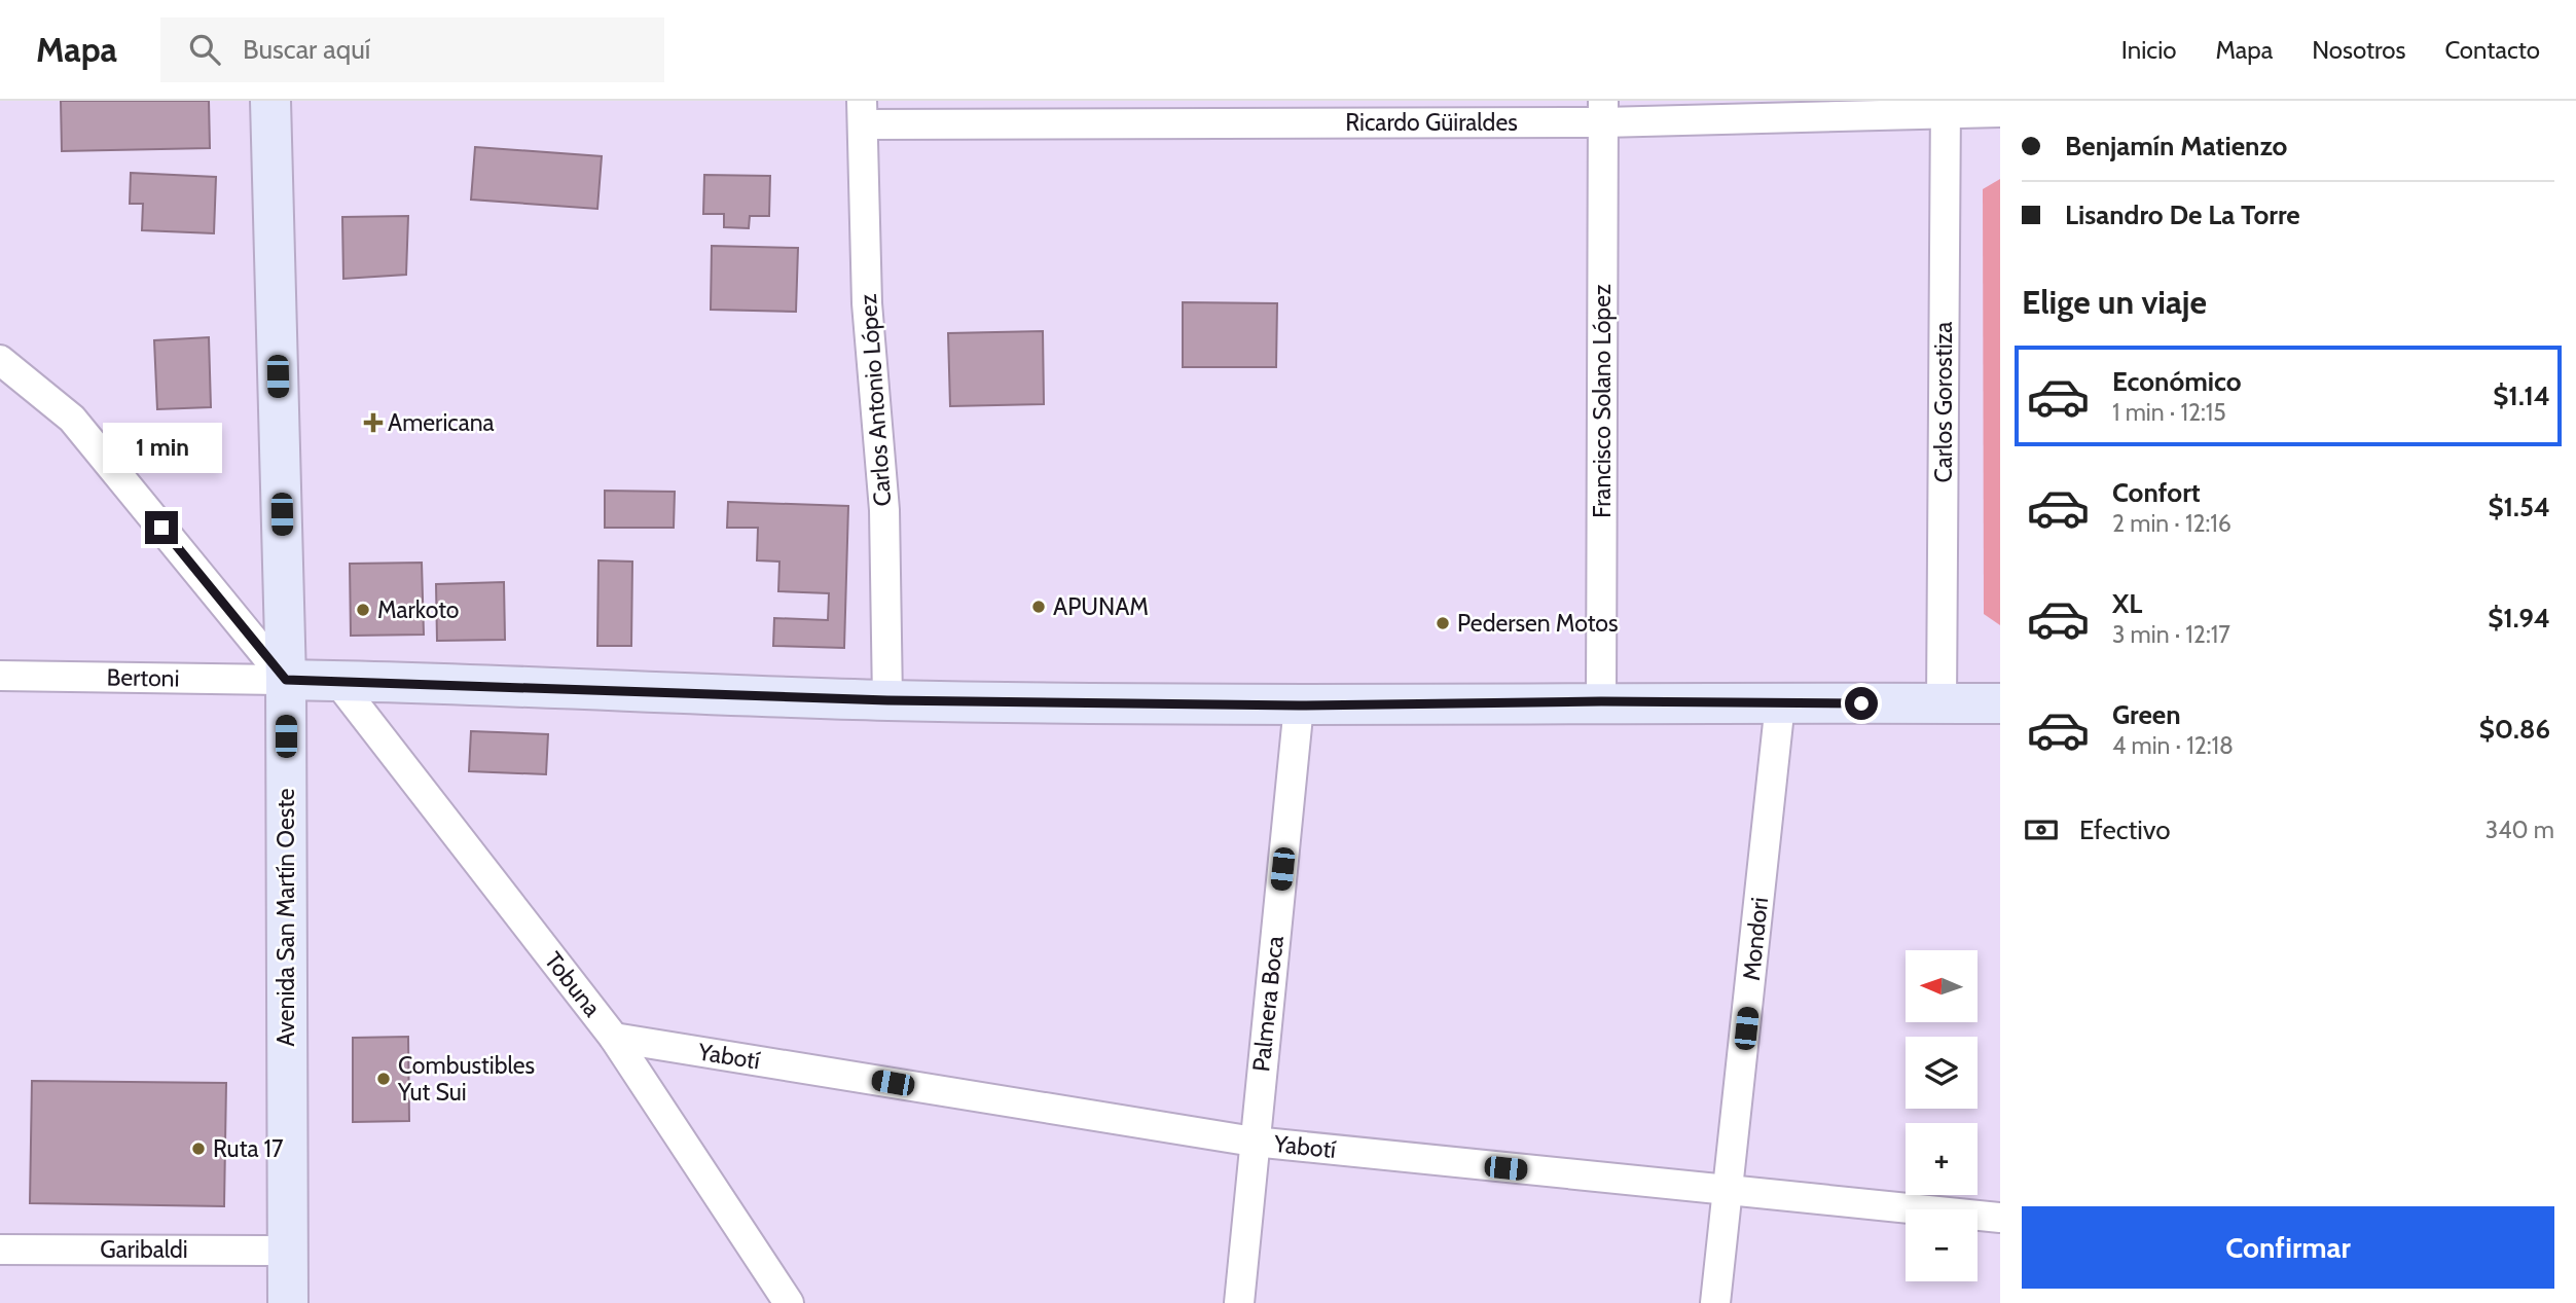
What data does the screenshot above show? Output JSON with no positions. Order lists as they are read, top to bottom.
{
  "streets": {
    "main road": ["Avenida San Martín Oeste"],
    "street": [
      "Ricardo Güiraldes",
      "Carlos Antonio López",
      "Francisco Solano López",
      "Carlos Gorostiza",
      "Bertoni",
      "Mondori",
      "Tobuna",
      "Palmera Boca",
      "Yabotí",
      "Garibaldi"
    ]
  },
  "crossings": [
    ["Ricardo Güiraldes", "Carlos Antonio López"],
    ["Ricardo Güiraldes", "Francisco Solano López"],
    ["Ricardo Güiraldes", "Carlos Gorostiza"],
    ["Bertoni", "Avenida San Martín Oeste"],
    ["Avenida San Martín Oeste", "Garibaldi"],
    ["Mondori", "Yabotí"],
    ["Tobuna", "Yabotí"],
    ["Palmera Boca", "Yabotí"]
  ],
  "places": {
    "health": ["Americana"],
    "other": [
      "APUNAM",
      "Markoto",
      "Pedersen Motos",
      "Combustibles Yut Sui",
      "Ruta 17"
    ]
  },
  "north": "left",
  "page": {
    "header": "Mapa",
    "search": "Buscar aquí",
    "nav": [
      "Inicio",
      "Mapa",
      "Nosotros",
      "Contacto"
    ],
    "banner": ["Benjamín Matienzo", "Lisandro De La Torre"],
    "heading": "Elige un viaje",
    "list": [
      {
        "name": "Económico",
        "note": "1 min · 12:15",
        "value": "$1.14"
      },
      {
        "name": "Confort",
        "note": "2 min · 12:16",
        "value": "$1.54"
      },
      {
        "name": "XL",
        "note": "3 min · 12:17",
        "value": "$1.94"
      },
      {
        "name": "Green",
        "note": "4 min · 12:18",
        "value": "$0.86"
      }
    ],
    "bubble": "1 min",
    "pay": ["Efectivo", "340 m"],
    "map_buttons": ["+", "−"],
    "buttons": "Confirmar"
  }
}
